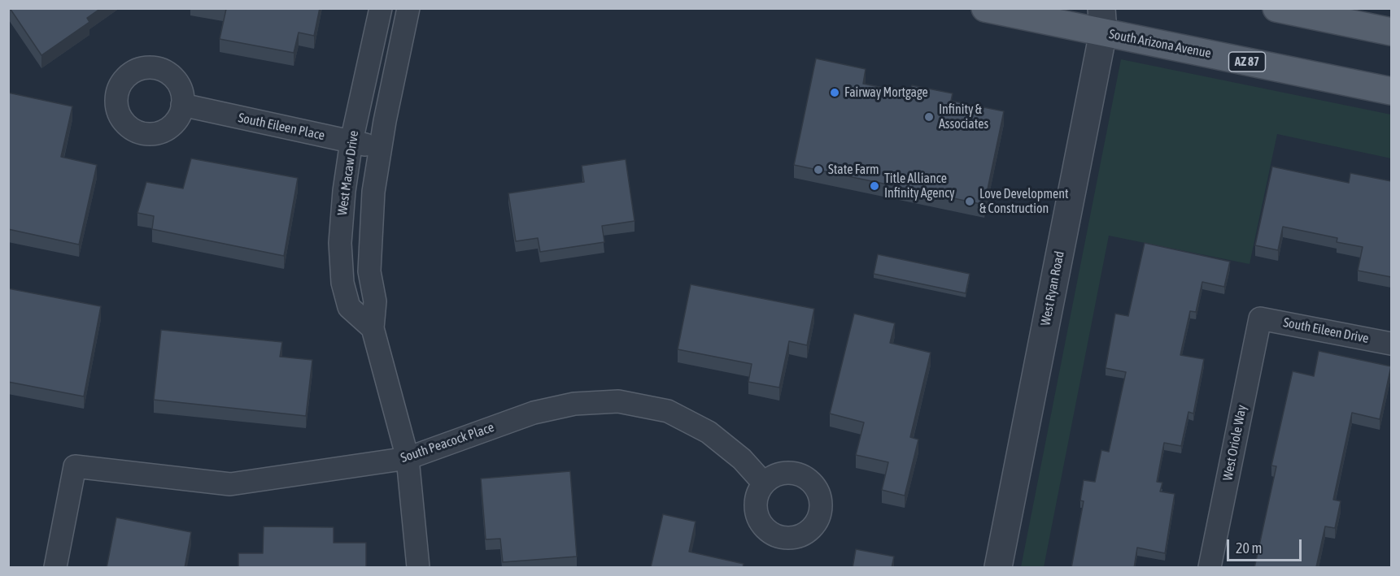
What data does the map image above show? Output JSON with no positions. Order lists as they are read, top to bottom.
{
  "streets": {
    "main road": ["South Arizona Avenue", "AZ 87"],
    "street": [
      "South Eileen Place",
      "West Macaw Drive",
      "West Ryan Road",
      "South Eileen Drive",
      "South Peacock Place",
      "West Oriole Way"
    ]
  },
  "crossings": [
    ["South Arizona Avenue", "West Ryan Road"],
    ["South Eileen Place", "West Macaw Drive"],
    ["West Macaw Drive", "South Peacock Place"],
    ["South Eileen Drive", "West Oriole Way"]
  ],
  "places": [
    "Fairway Mortgage",
    "Infinity & Associates",
    "State Farm",
    "Title Alliance Infinity Agency",
    "Love Development & Construction"
  ],
  "scale_bar": "20 m"
}
